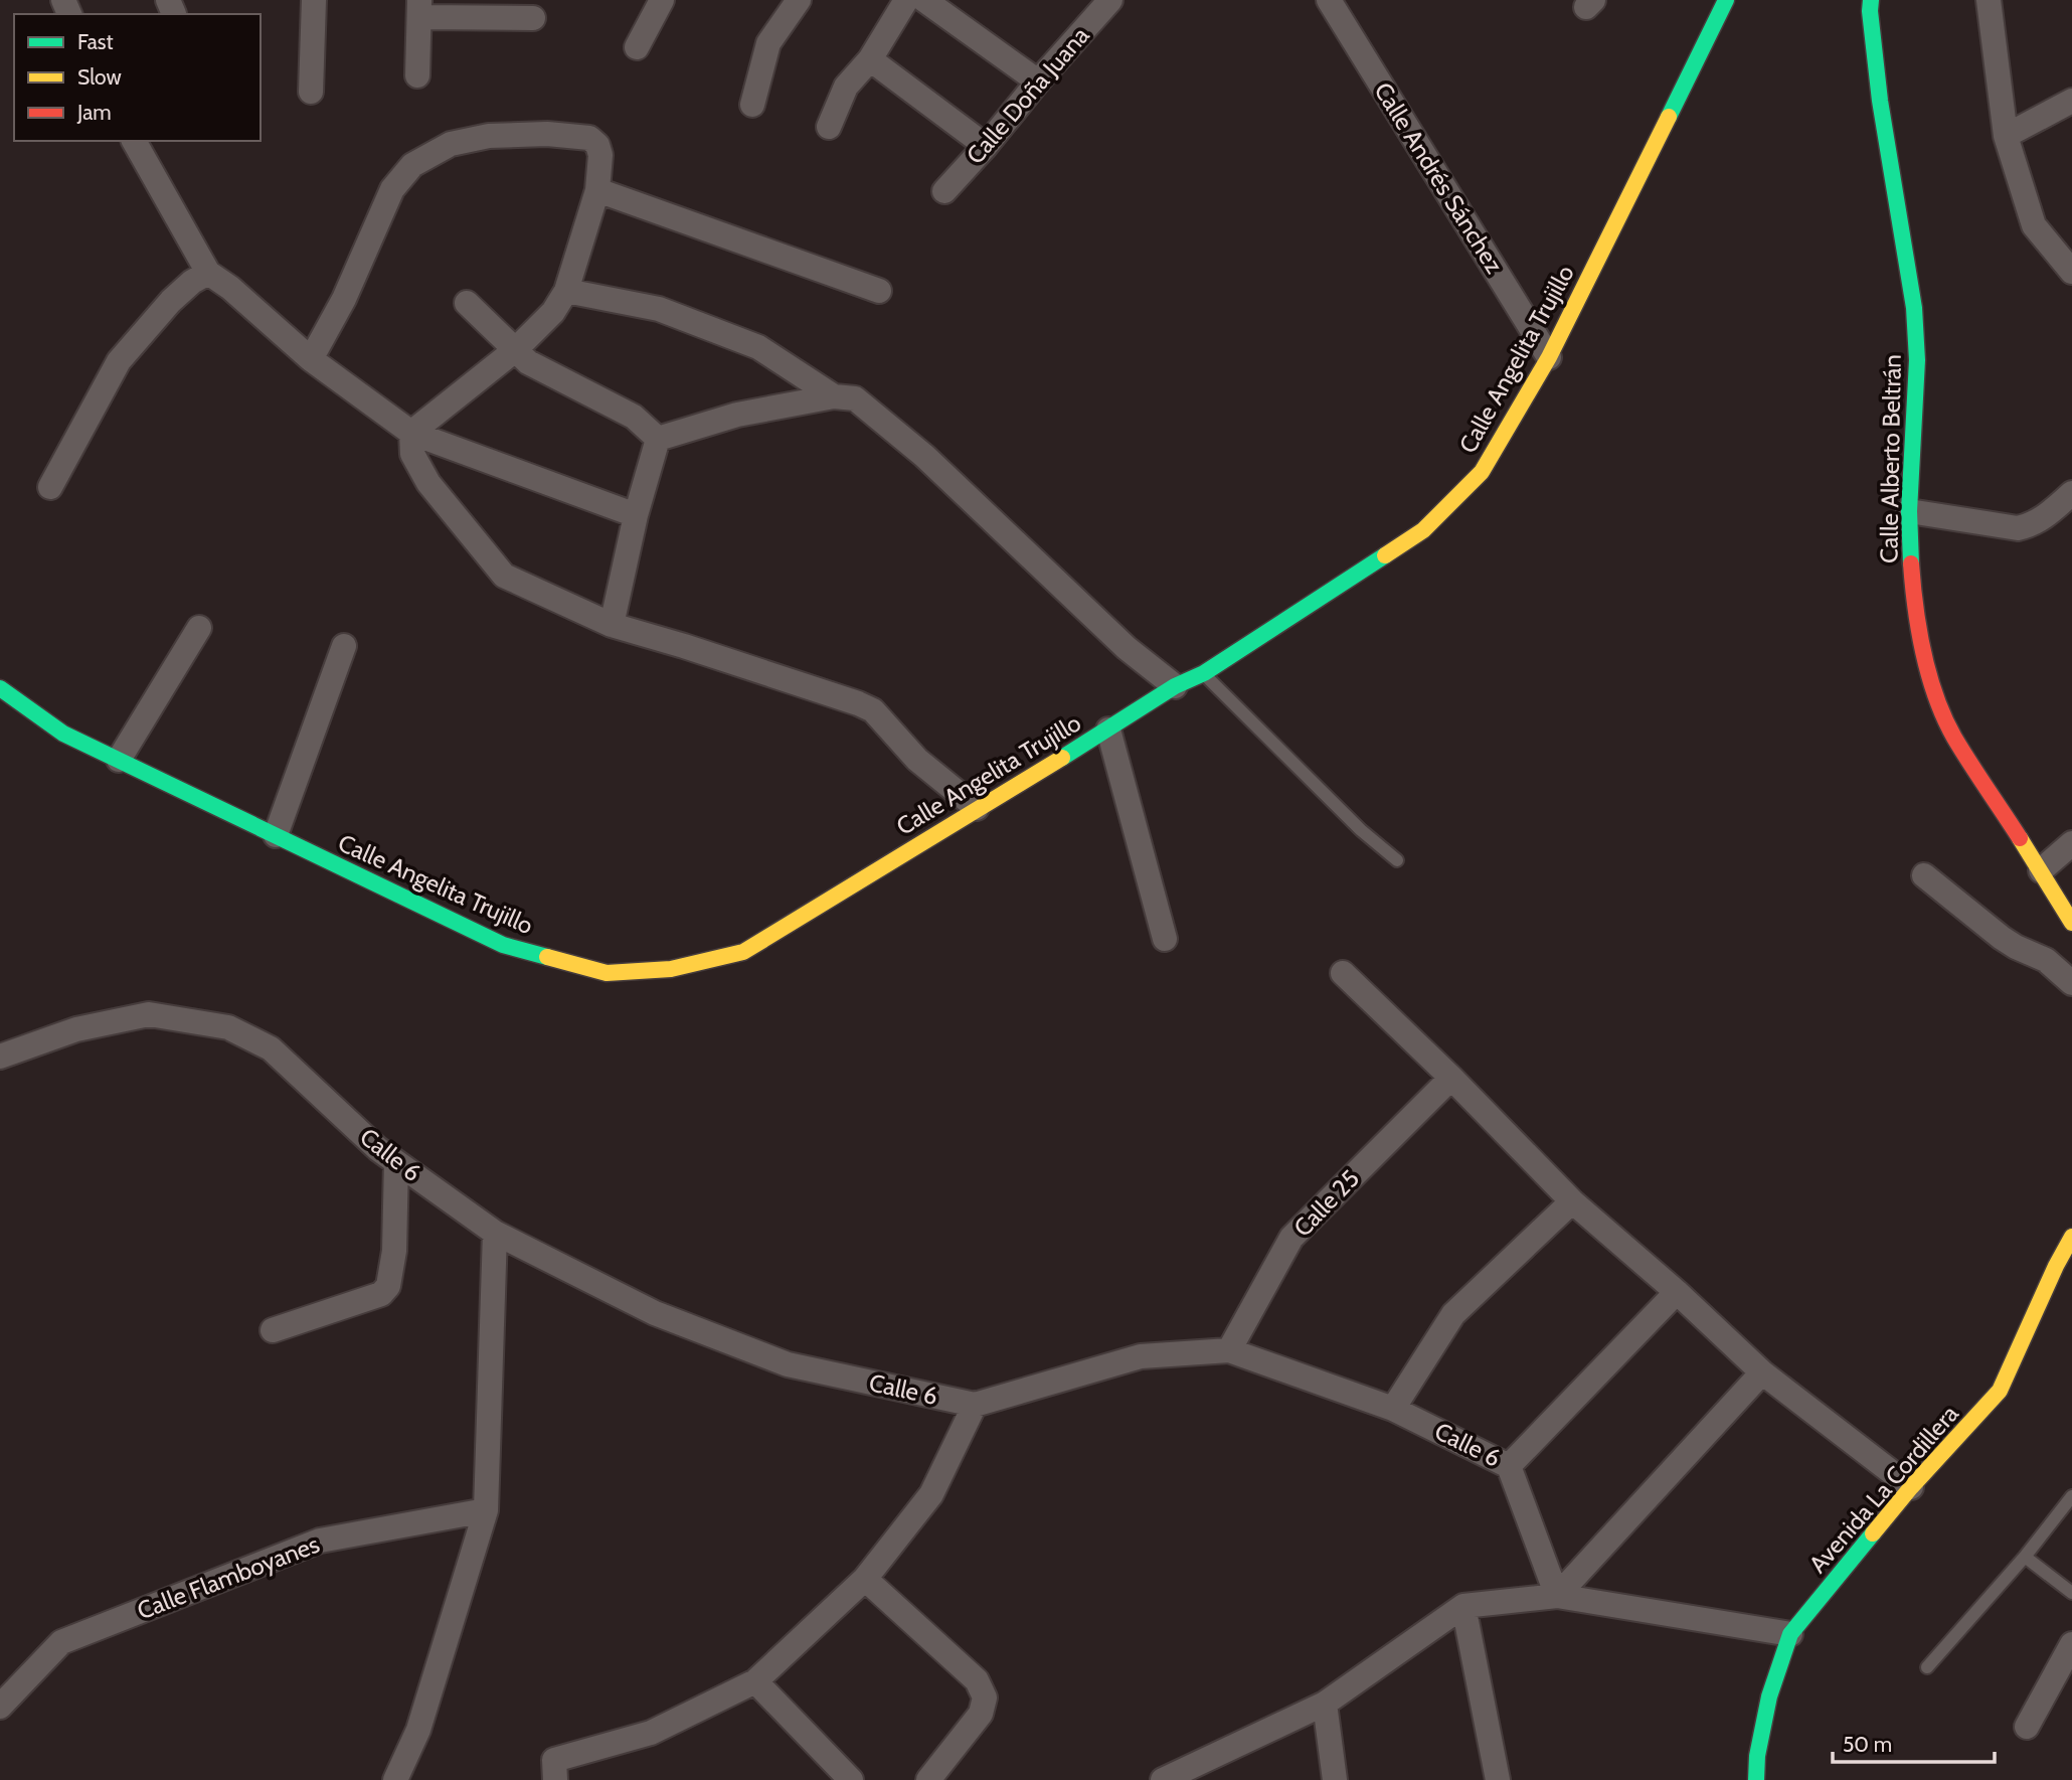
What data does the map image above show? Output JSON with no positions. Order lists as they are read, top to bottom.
{
  "streets": {
    "street": [
      "Calle Doña Juana",
      "Calle Andrés Sánchez",
      "Calle Angelita Trujillo",
      "Calle Alberto Beltrán",
      "Calle 6",
      "Calle 25",
      "Avenida La Cordillera",
      "Calle Flamboyanes"
    ]
  },
  "crossings": [
    ["Calle Andrés Sánchez", "Calle Angelita Trujillo"],
    ["Calle 6", "Calle 25"]
  ],
  "legend": ["Fast", "Slow", "Jam"],
  "scale_bar": "50 m"
}
